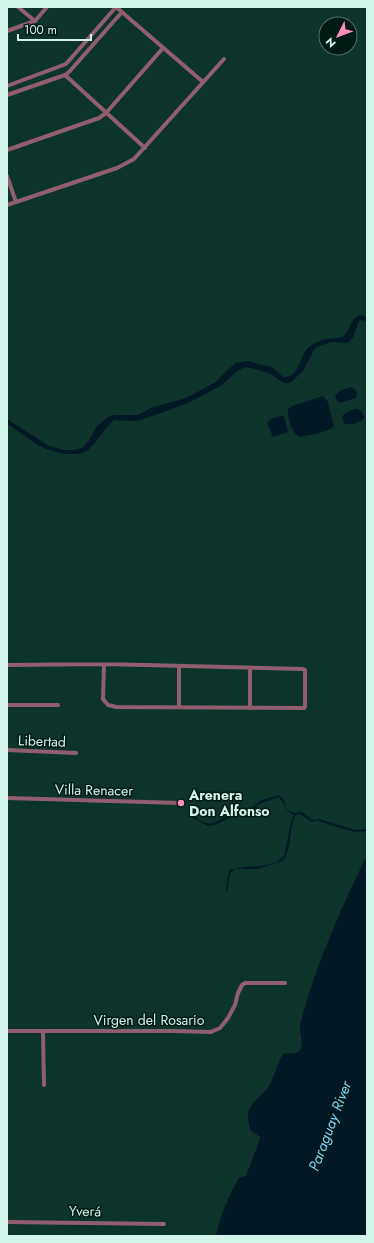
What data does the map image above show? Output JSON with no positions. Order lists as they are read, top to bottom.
{
  "streets": {
    "street": [
      "Libertad",
      "Villa Renacer",
      "Virgen del Rosario",
      "Yverá"
    ]
  },
  "water": ["Paraguay River"],
  "places": ["Arenera Don Alfonso"],
  "scale_bar": "100 m",
  "north": "bottom left"
}
